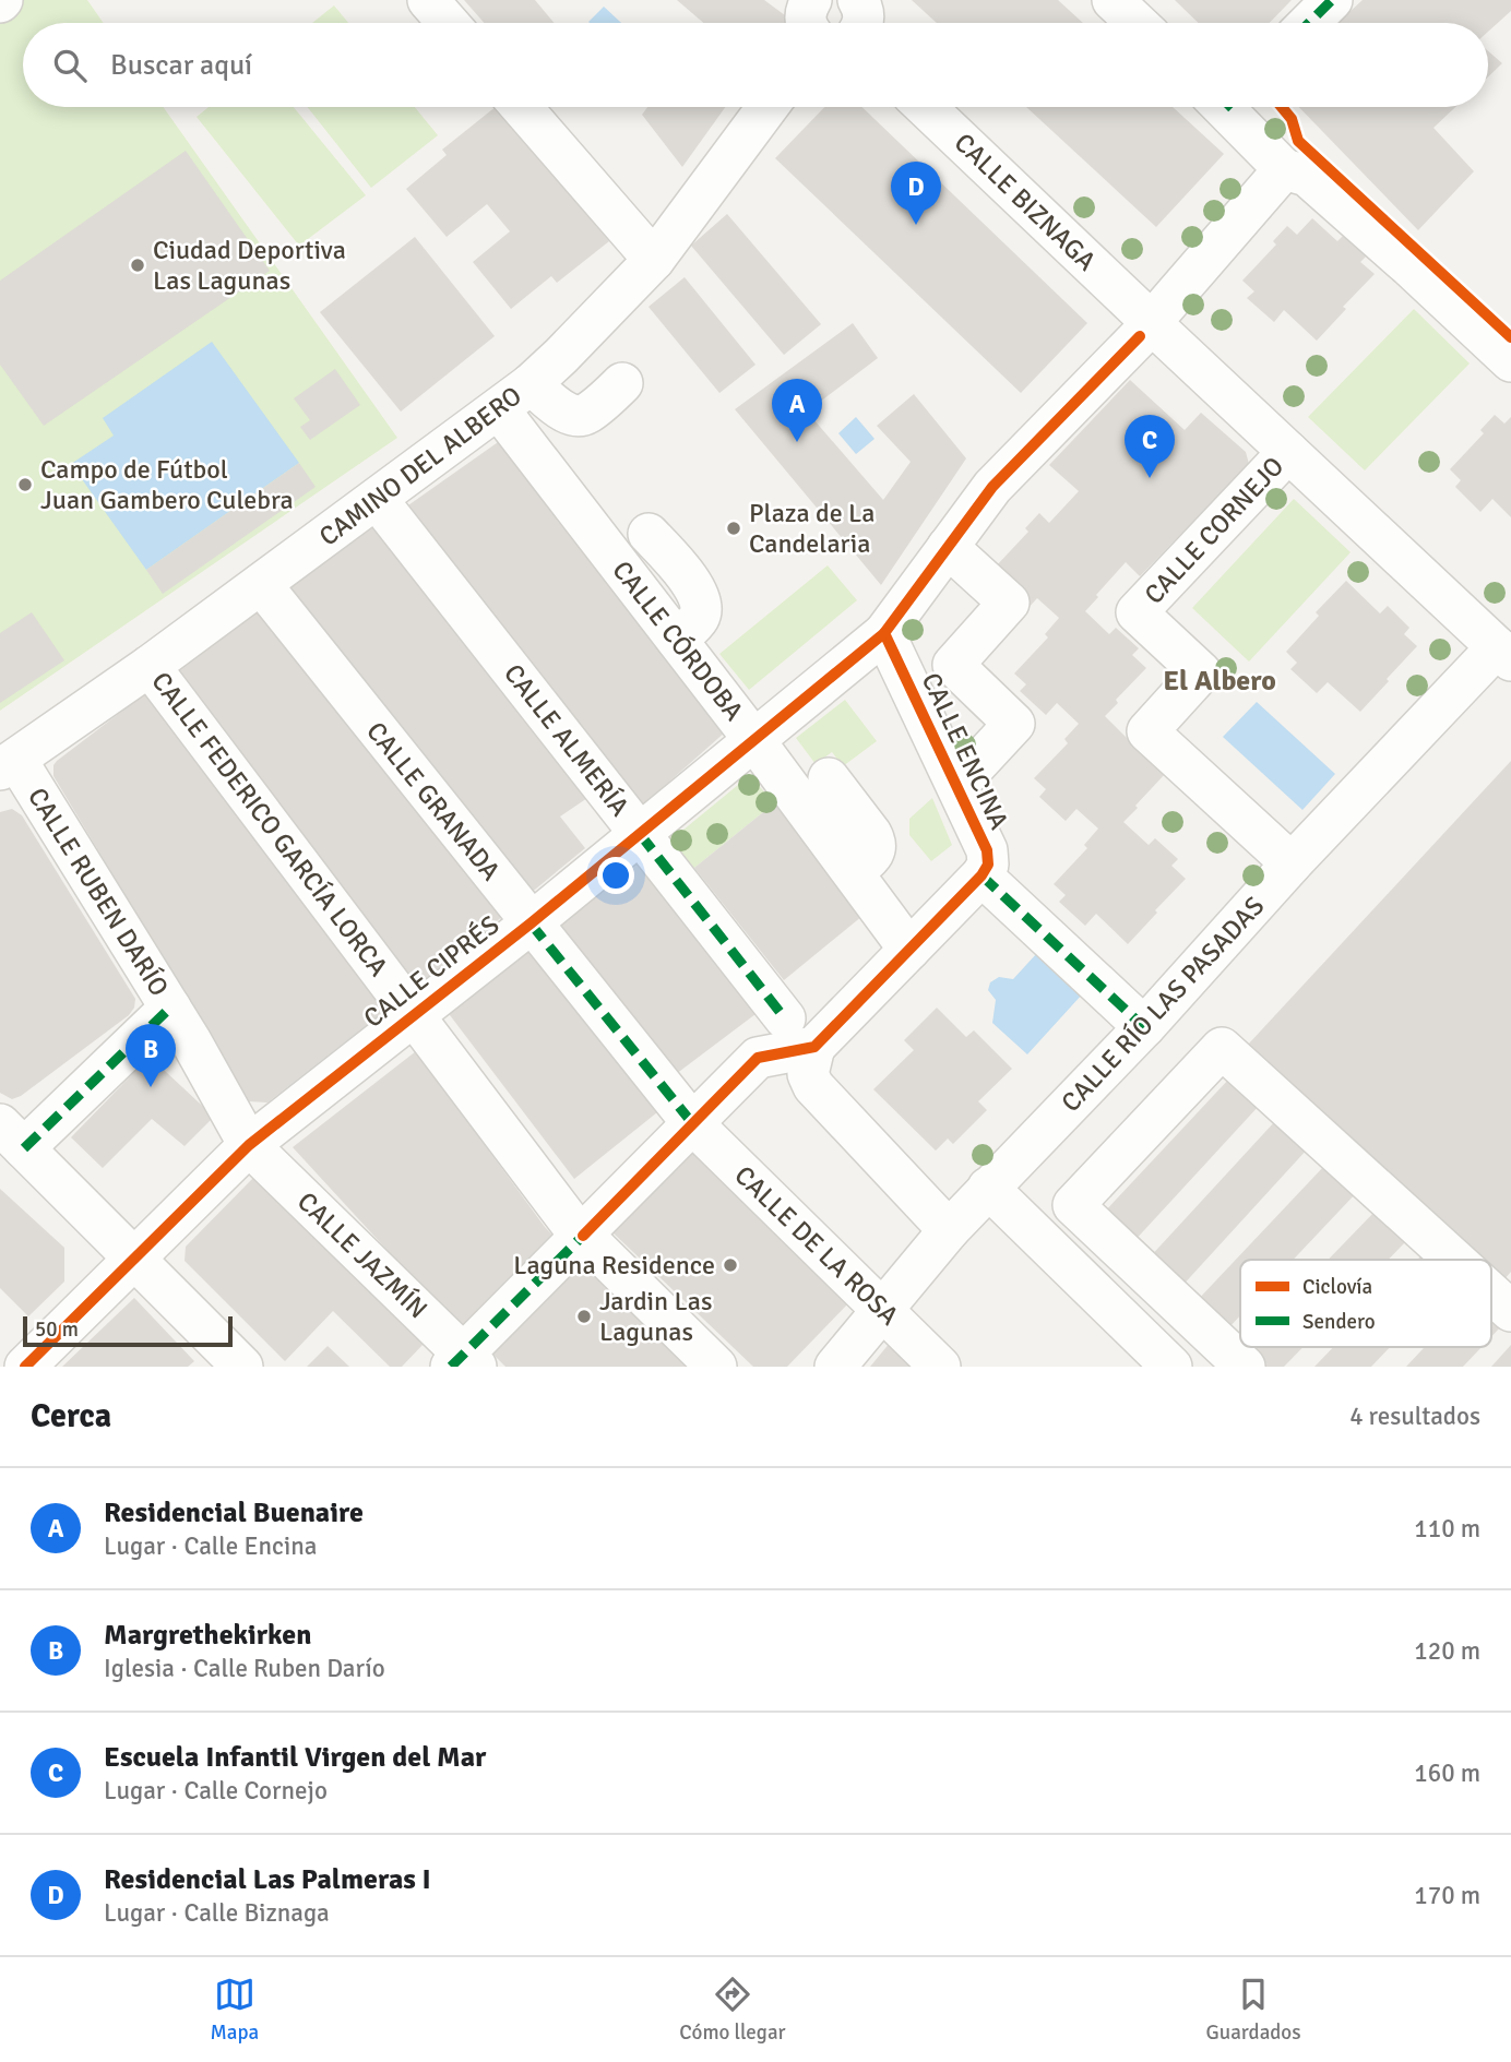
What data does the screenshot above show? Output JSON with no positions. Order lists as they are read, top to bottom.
{
  "streets": {
    "street": [
      "CALLE BIZNAGA",
      "CAMINO DEL ALBERO",
      "CALLE CORNEJO",
      "CALLE CÓRDOBA",
      "CALLE ALMERÍA",
      "CALLE ENCINA",
      "CALLE GRANADA",
      "CALLE FEDERICO GARCÍA LORCA",
      "CALLE RUBEN DARÍO",
      "CALLE CIPRÉS",
      "CALLE RÍO LAS PASADAS",
      "CALLE DE LA ROSA",
      "CALLE JAZMÍN"
    ]
  },
  "crossings": [
    ["CALLE BIZNAGA", "CALLE CORNEJO"],
    ["CALLE BIZNAGA", "CALLE RÍO LAS PASADAS"],
    ["CAMINO DEL ALBERO", "CALLE CÓRDOBA"],
    ["CAMINO DEL ALBERO", "CALLE ALMERÍA"],
    ["CAMINO DEL ALBERO", "CALLE GRANADA"],
    ["CAMINO DEL ALBERO", "CALLE FEDERICO GARCÍA LORCA"],
    ["CAMINO DEL ALBERO", "CALLE RUBEN DARÍO"],
    ["CALLE CORNEJO", "CALLE RÍO LAS PASADAS"],
    ["CALLE CÓRDOBA", "CALLE CIPRÉS"],
    ["CALLE ALMERÍA", "CALLE CIPRÉS"],
    ["CALLE ENCINA", "CALLE CIPRÉS"],
    ["CALLE GRANADA", "CALLE CIPRÉS"],
    ["CALLE GRANADA", "CALLE DE LA ROSA"],
    ["CALLE FEDERICO GARCÍA LORCA", "CALLE CIPRÉS"],
    ["CALLE RUBEN DARÍO", "CALLE CIPRÉS"],
    ["CALLE RUBEN DARÍO", "CALLE JAZMÍN"],
    ["CALLE CIPRÉS", "CALLE JAZMÍN"],
    ["CALLE RÍO LAS PASADAS", "CALLE DE LA ROSA"]
  ],
  "districts": ["El Albero"],
  "places": [
    "Ciudad Deportiva Las Lagunas",
    "Campo de Fútbol Juan Gambero Culebra",
    "Plaza de La Candelaria",
    "Laguna Residence",
    "Jardin Las Lagunas"
  ],
  "legend": ["Ciclovía", "Sendero"],
  "scale_bar": "50 m",
  "page": {
    "search": "Buscar aquí",
    "pins": [
      "D",
      "A",
      "C",
      "B"
    ],
    "scale": "50 m",
    "heading": ["Cerca", "4 resultados"],
    "list": [
      {
        "mark": "A",
        "name": "Residencial Buenaire",
        "note": "Lugar · Calle Encina",
        "value": "110 m"
      },
      {
        "mark": "B",
        "name": "Margrethekirken",
        "note": "Iglesia · Calle Ruben Darío",
        "value": "120 m"
      },
      {
        "mark": "C",
        "name": "Escuela Infantil Virgen del Mar",
        "note": "Lugar · Calle Cornejo",
        "value": "160 m"
      },
      {
        "mark": "D",
        "name": "Residencial Las Palmeras I",
        "note": "Lugar · Calle Biznaga",
        "value": "170 m"
      }
    ],
    "nav": ["Mapa", "Cómo llegar", "Guardados"]
  }
}
